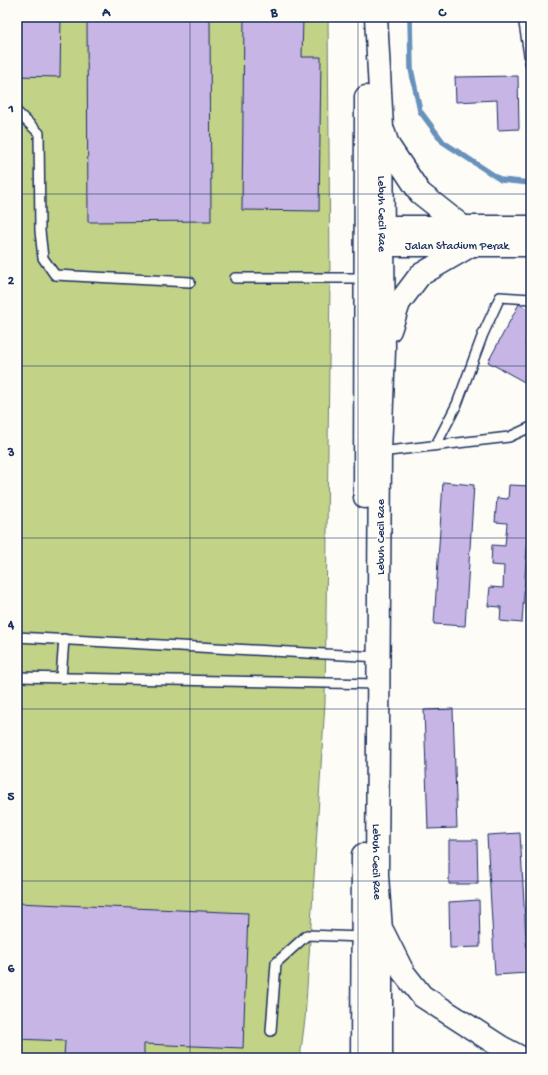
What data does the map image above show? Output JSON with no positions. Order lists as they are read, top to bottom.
{
  "streets": {
    "street": ["Lebuh Cecil Rae", "Jalan Stadium Perak"]
  },
  "crossings": [
    ["Lebuh Cecil Rae", "Jalan Stadium Perak"]
  ],
  "grid": {
    "columns": ["A", "B", "C"],
    "rows": [
      "1",
      "2",
      "3",
      "4",
      "5",
      "6"
    ]
  }
}
